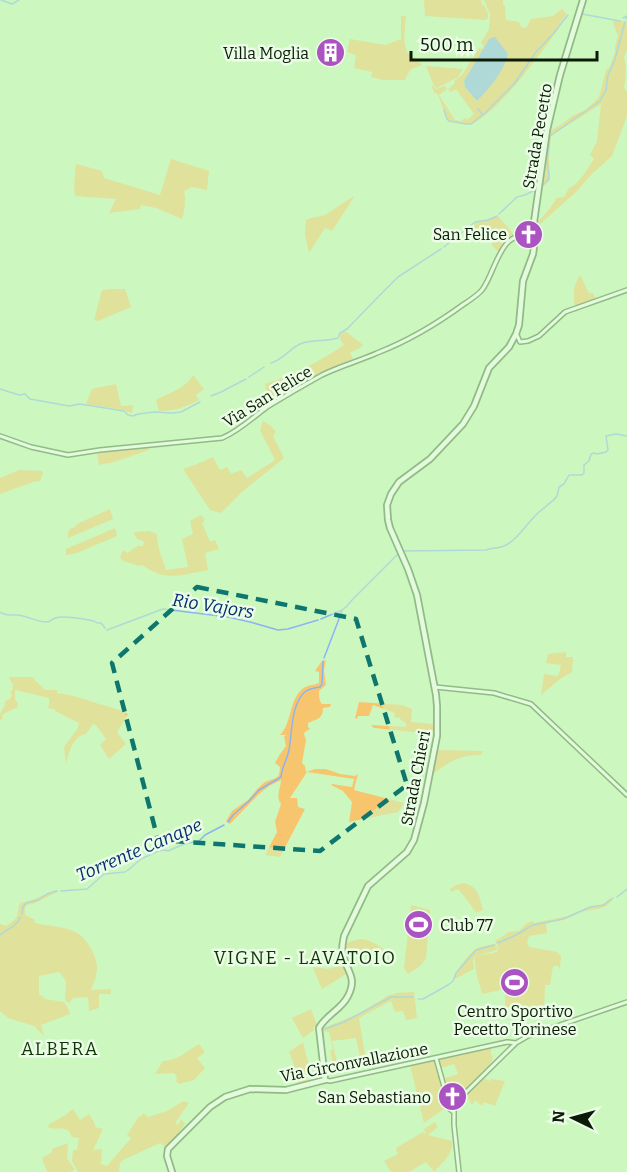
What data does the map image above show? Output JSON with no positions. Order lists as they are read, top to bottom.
{
  "streets": {
    "main road": ["Strada Pecetto", "Strada Chieri", "Via Circonvallazione"],
    "street": ["Via San Felice"]
  },
  "crossings": [
    ["Strada Pecetto", "Via San Felice"],
    ["Strada Pecetto", "Strada Chieri"],
    ["Strada Chieri", "Via Circonvallazione"]
  ],
  "districts": ["VIGNE - LAVATOIO", "ALBERA"],
  "water": ["Rio Vajors", "Torrente Canape"],
  "places": {
    "building": ["Villa Moglia"],
    "church": ["San Felice", "San Sebastiano"],
    "sports": ["Club 77", "Centro Sportivo Pecetto Torinese"]
  },
  "scale_bar": "500 m",
  "north": "left"
}
